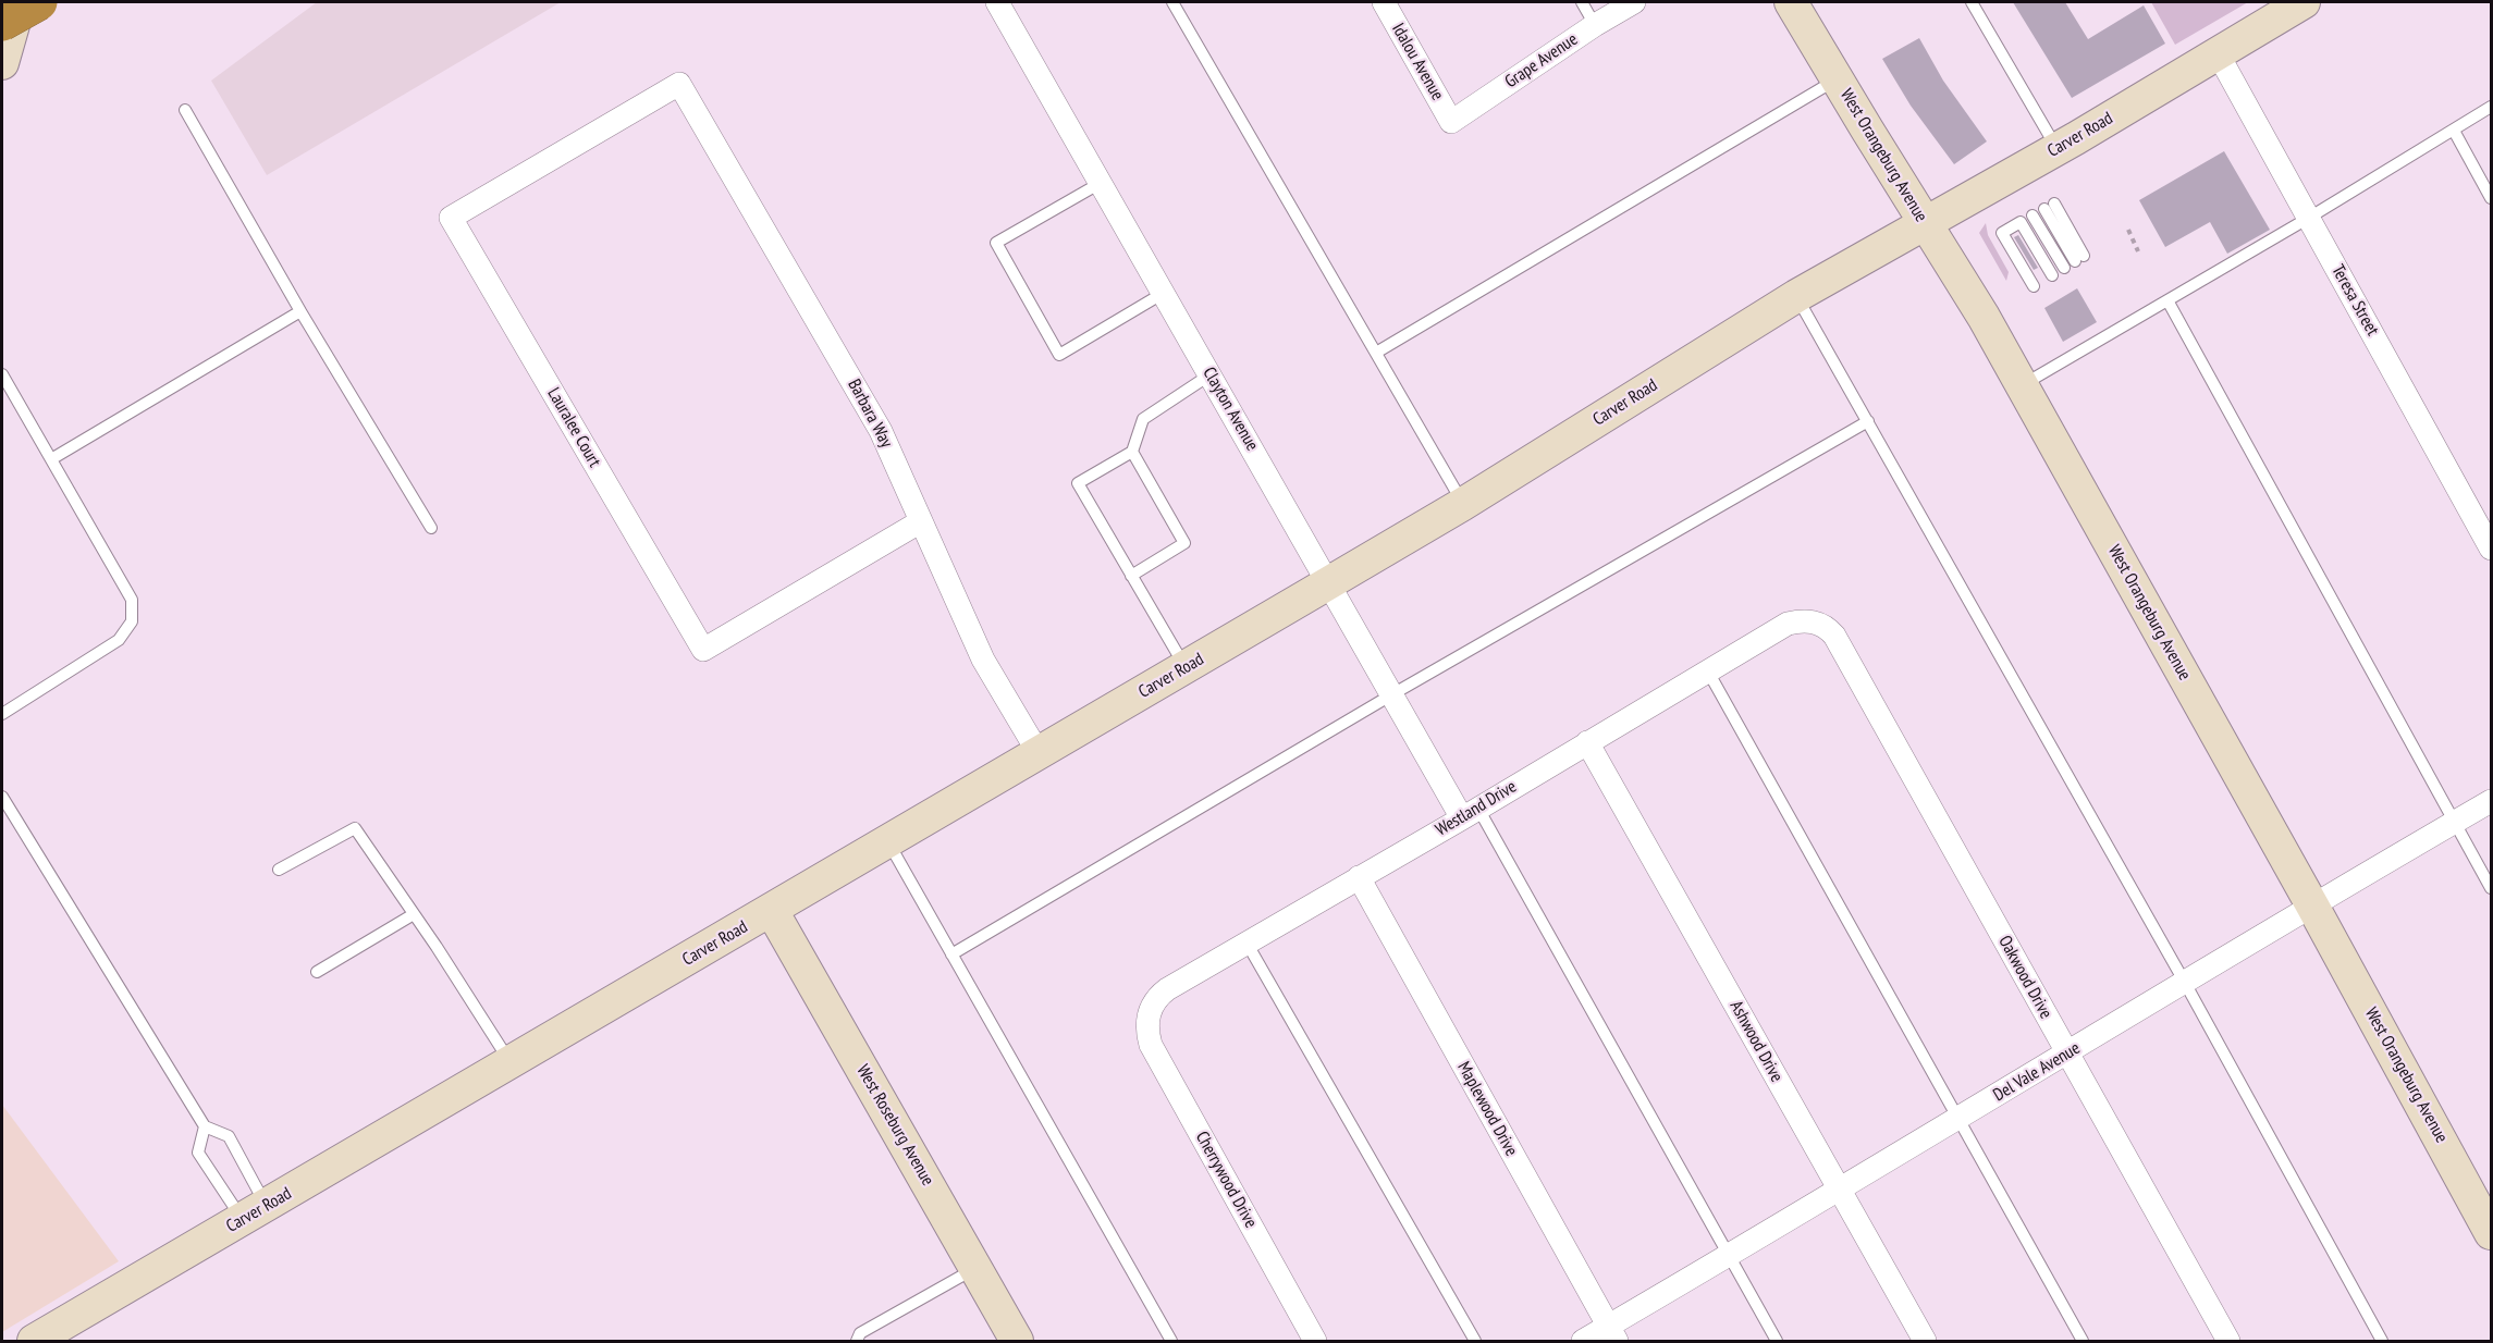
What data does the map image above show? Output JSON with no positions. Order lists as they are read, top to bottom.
{
  "streets": {
    "street": [
      "Grape Avenue",
      "Idalou Avenue",
      "Carver Road",
      "West Orangeburg Avenue",
      "Teresa Street",
      "Clayton Avenue",
      "Barbara Way",
      "Lauralee Court",
      "Westland Drive",
      "Oakwood Drive",
      "Ashwood Drive",
      "Del Vale Avenue",
      "Maplewood Drive",
      "West Roseburg Avenue",
      "Cherrywood Drive"
    ]
  },
  "crossings": [
    ["Grape Avenue", "Idalou Avenue"],
    ["Carver Road", "West Orangeburg Avenue"],
    ["Carver Road", "Teresa Street"],
    ["Carver Road", "Clayton Avenue"],
    ["Carver Road", "Barbara Way"],
    ["Carver Road", "West Roseburg Avenue"],
    ["West Orangeburg Avenue", "Del Vale Avenue"],
    ["Clayton Avenue", "Westland Drive"],
    ["Barbara Way", "Lauralee Court"],
    ["Westland Drive", "Oakwood Drive"],
    ["Westland Drive", "Ashwood Drive"],
    ["Westland Drive", "Maplewood Drive"],
    ["Westland Drive", "Cherrywood Drive"],
    ["Oakwood Drive", "Del Vale Avenue"],
    ["Ashwood Drive", "Del Vale Avenue"],
    ["Del Vale Avenue", "Maplewood Drive"]
  ]
}
